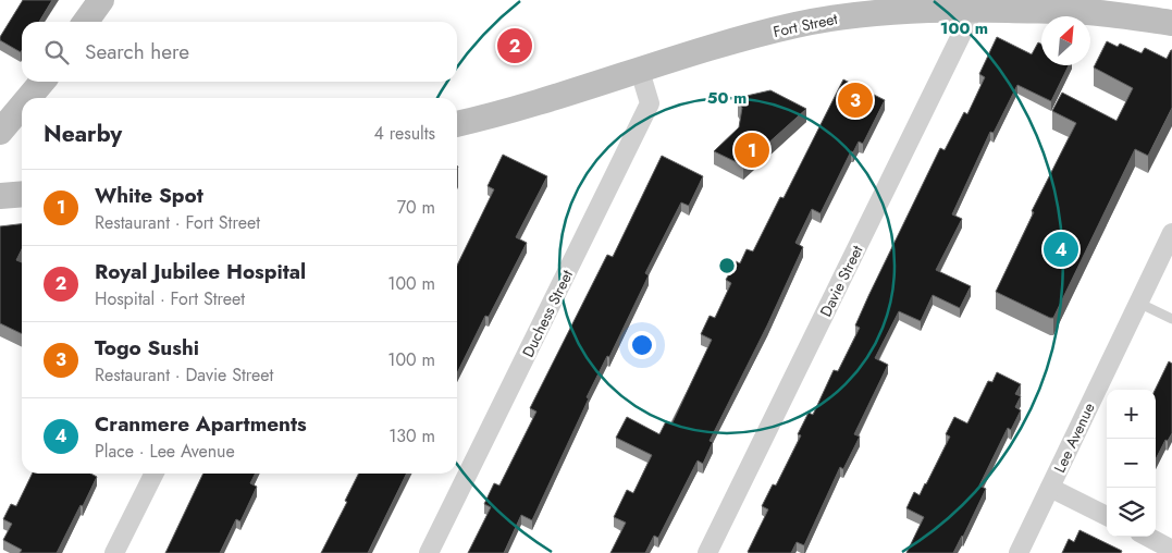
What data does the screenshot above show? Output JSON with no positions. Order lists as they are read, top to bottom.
{
  "streets": {
    "main road": ["Fort Street"],
    "street": ["Davie Street", "Duchess Street", "Lee Avenue"]
  },
  "crossings": [
    ["Fort Street", "Davie Street"],
    ["Fort Street", "Duchess Street"]
  ],
  "north": "top right",
  "page": {
    "search": "Search here",
    "pins": [
      "2",
      "3",
      "1",
      "4"
    ],
    "heading": ["Nearby", "4 results"],
    "list": [
      {
        "mark": "1",
        "name": "White Spot",
        "note": "Restaurant · Fort Street",
        "value": "70 m"
      },
      {
        "mark": "2",
        "name": "Royal Jubilee Hospital",
        "note": "Hospital · Fort Street",
        "value": "100 m"
      },
      {
        "mark": "3",
        "name": "Togo Sushi",
        "note": "Restaurant · Davie Street",
        "value": "100 m"
      },
      {
        "mark": "4",
        "name": "Cranmere Apartments",
        "note": "Place · Lee Avenue",
        "value": "130 m"
      }
    ],
    "map_buttons": ["+", "−"]
  },
  "rings": ["100 m", "50 m"]
}
